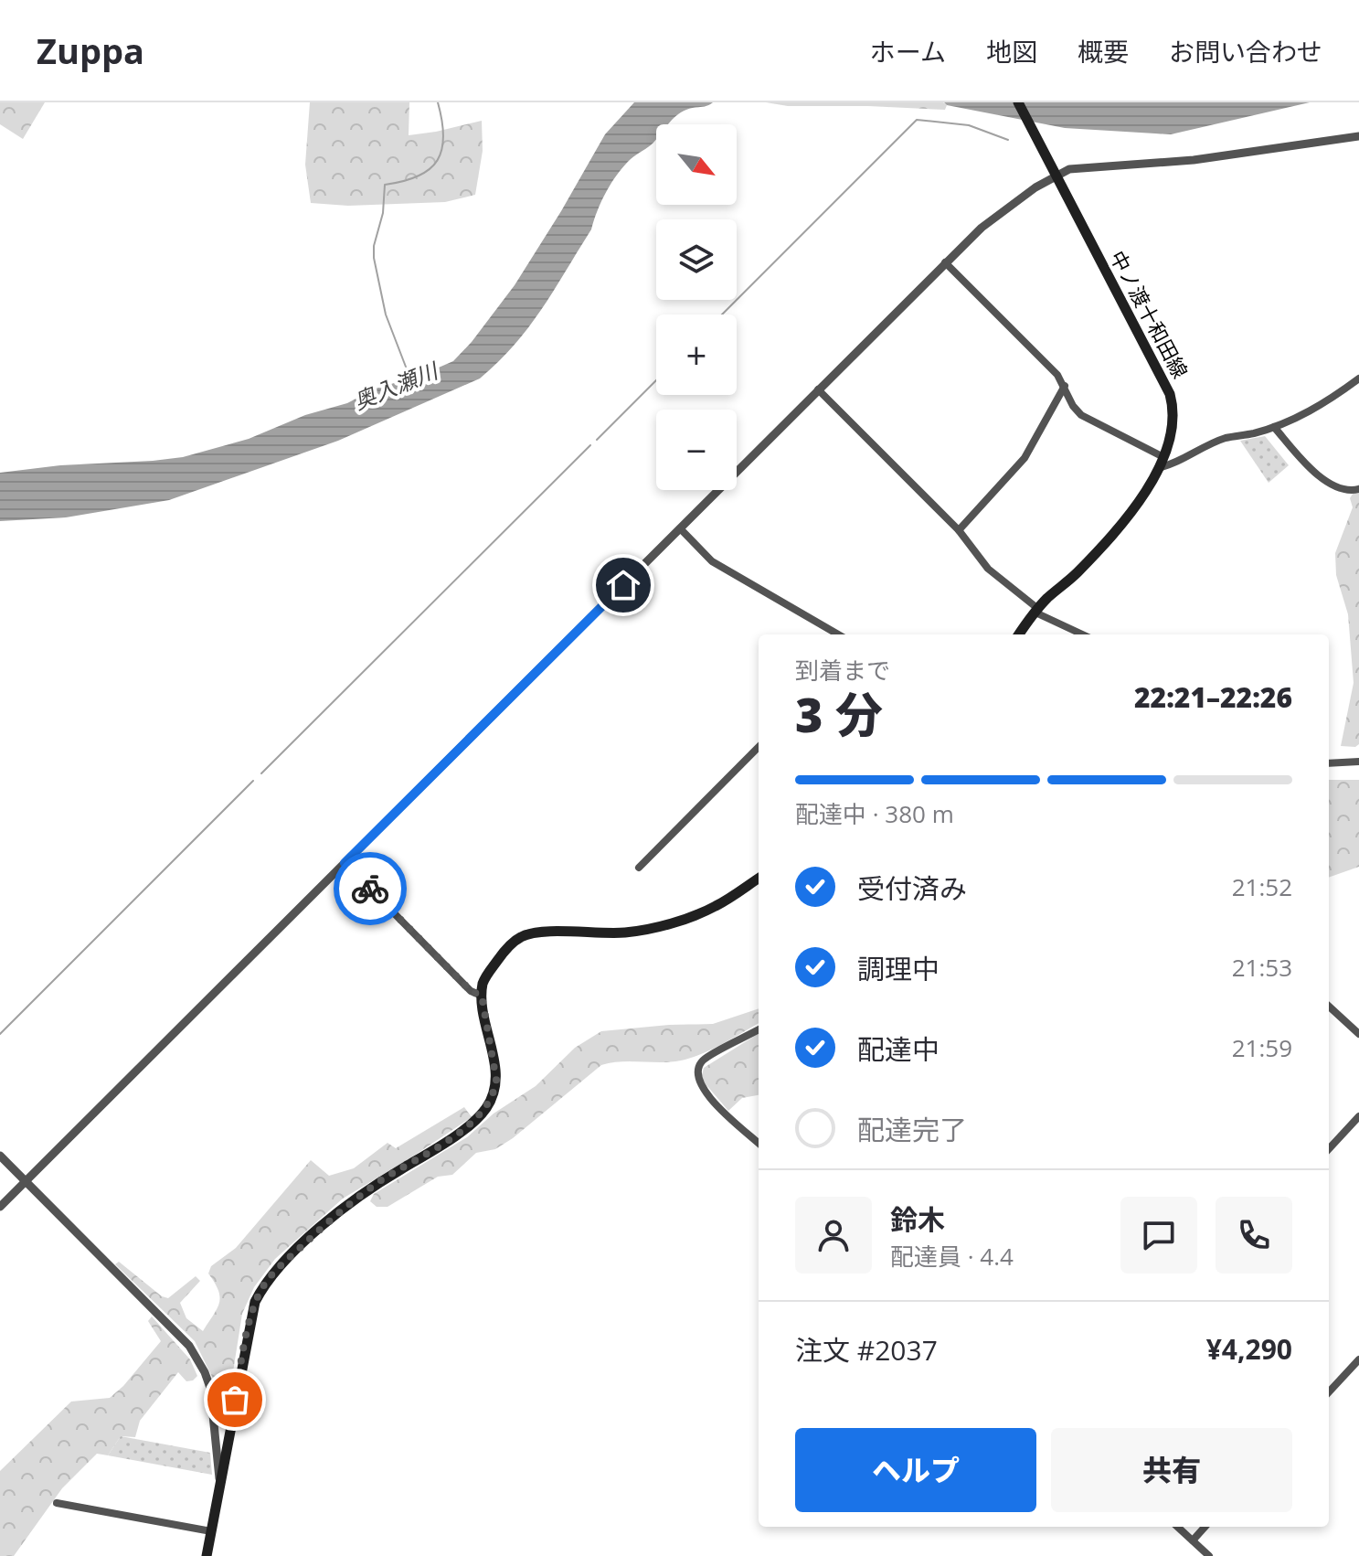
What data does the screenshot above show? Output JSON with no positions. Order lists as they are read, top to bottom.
{
  "streets": {
    "main road": ["中ノ渡十和田線"]
  },
  "water": ["奥入瀬川"],
  "north": "bottom right",
  "page": {
    "header": "Zuppa",
    "nav": [
      "ホーム",
      "地図",
      "概要",
      "お問い合わせ"
    ],
    "map_buttons": ["+", "−"],
    "heading": ["3 分", "到着まで", "22:21–22:26"],
    "panel": [
      "鈴木",
      "配達員 · 4.4",
      "注文 #2037",
      "¥4,290"
    ],
    "bar": "配達中 · 380 m",
    "list": [
      ["受付済み", "21:52"],
      ["調理中", "21:53"],
      ["配達中", "21:59"],
      "配達完了"
    ],
    "buttons": ["ヘルプ", "共有"]
  }
}
